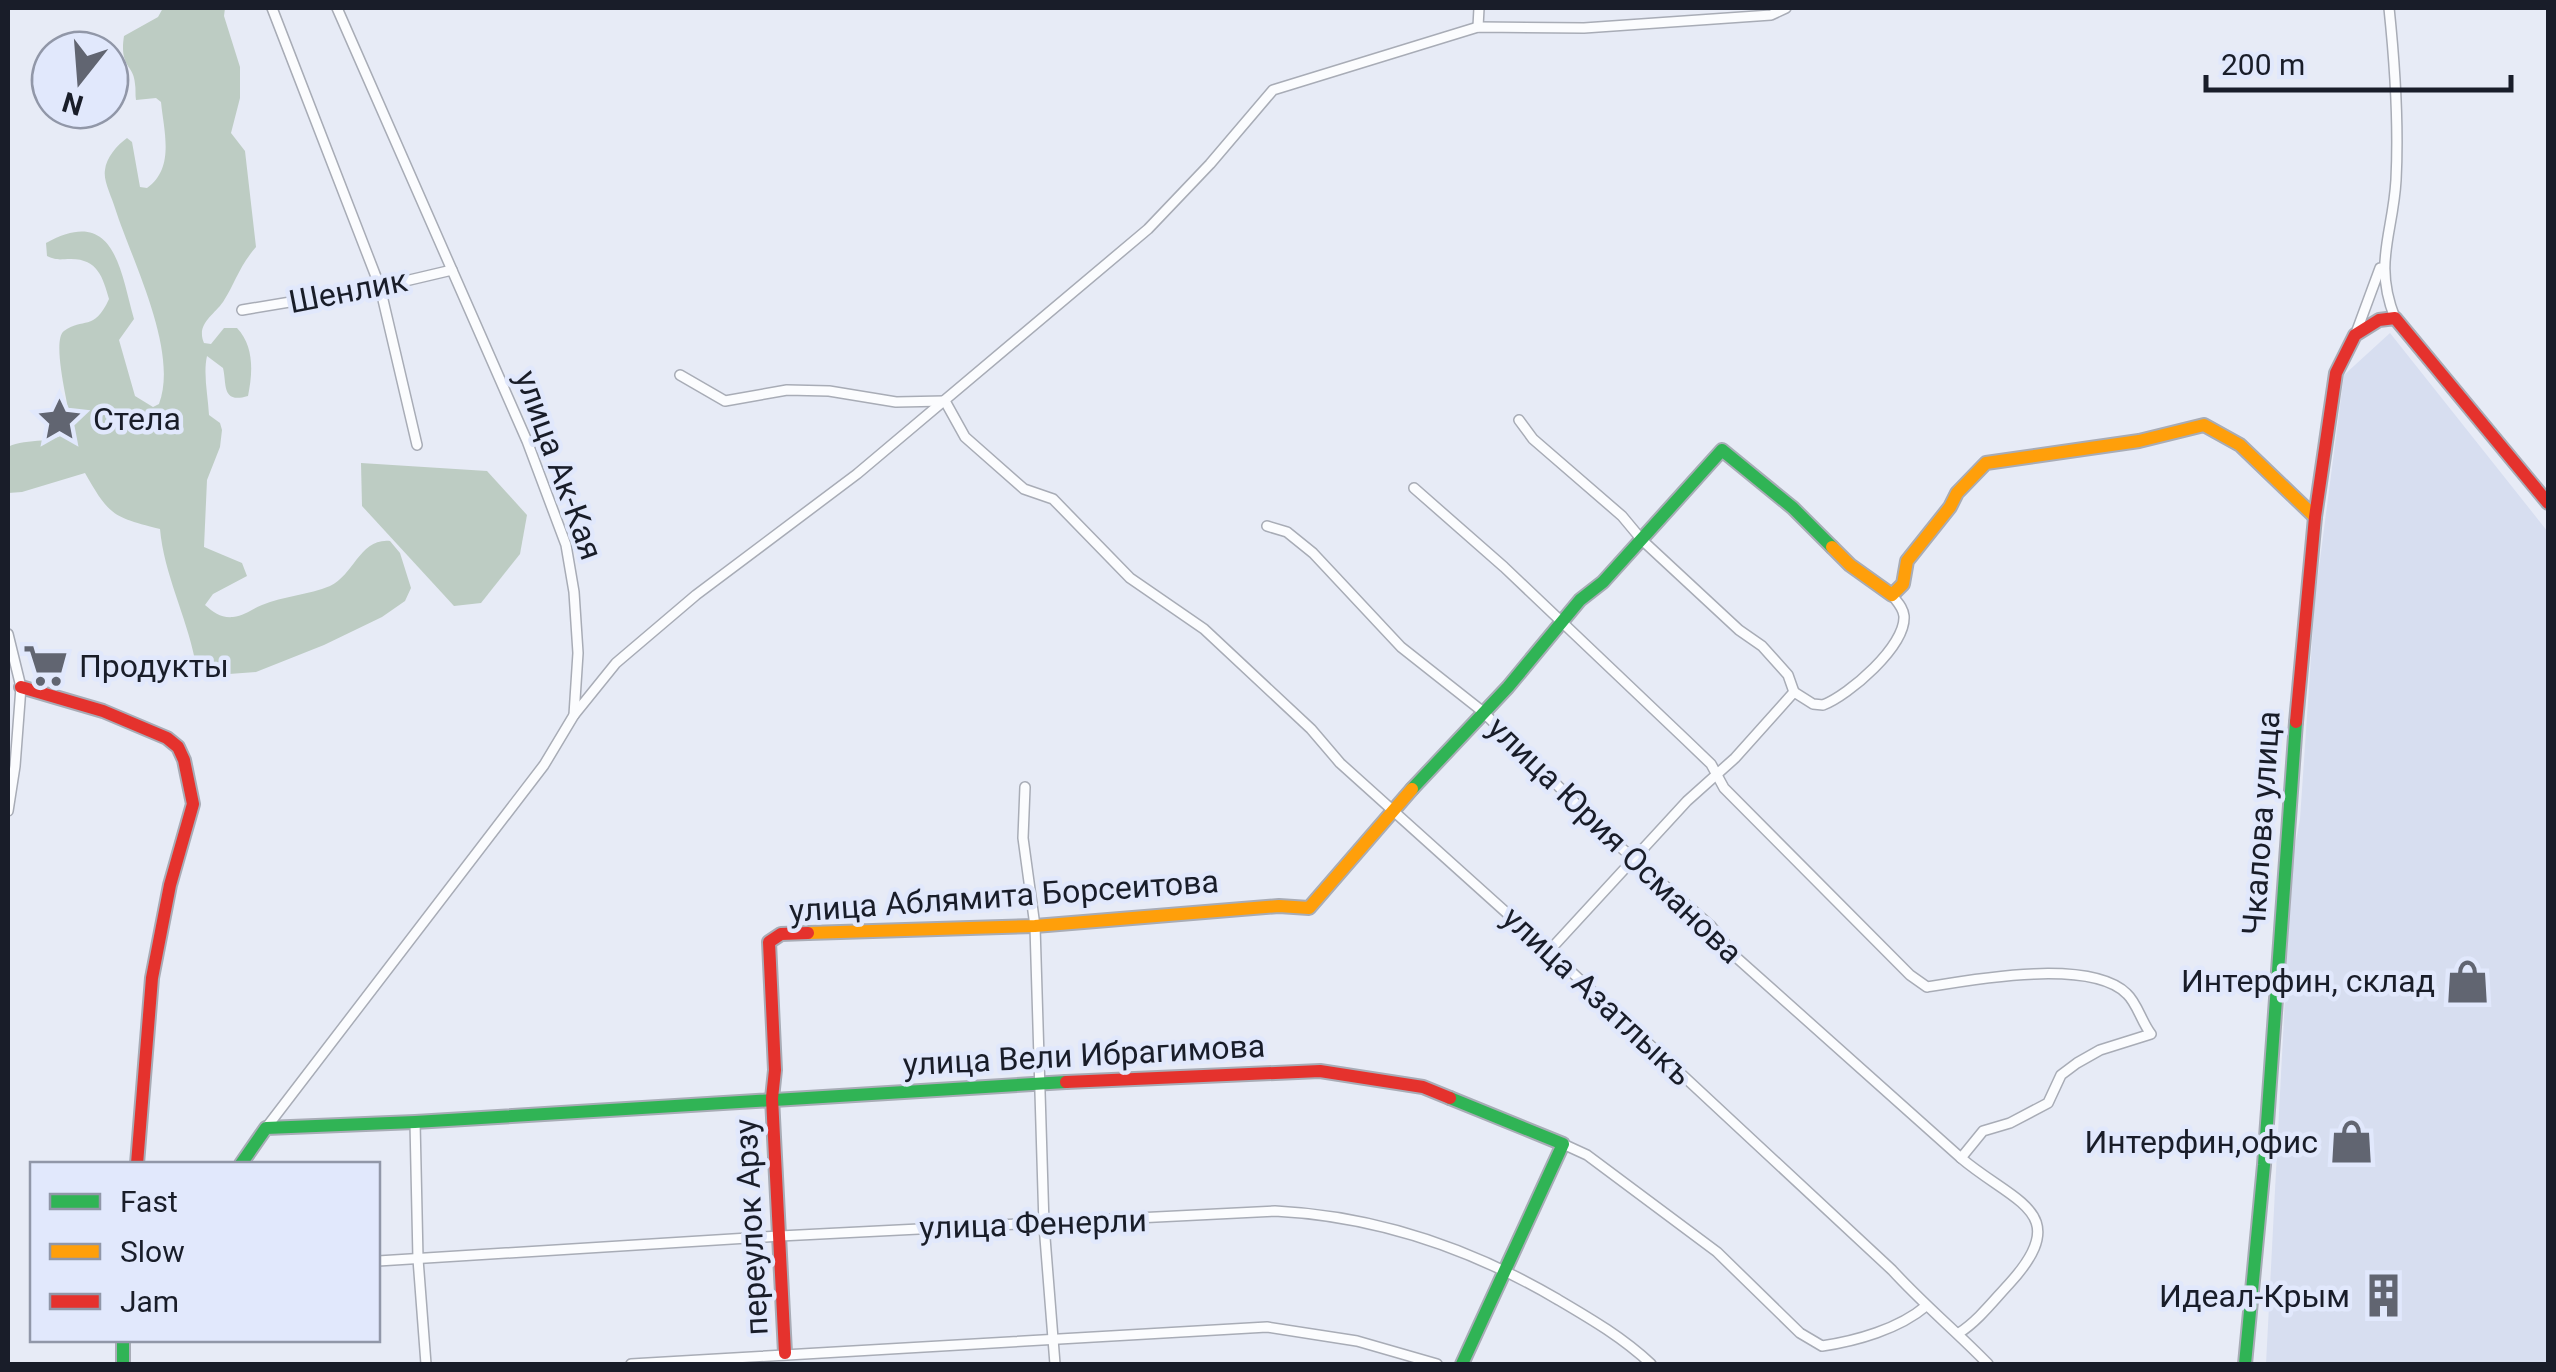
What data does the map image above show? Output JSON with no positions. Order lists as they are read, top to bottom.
{
  "streets": {
    "street": [
      "Шенлик",
      "улица Ак-Кая",
      "Чкалова улица",
      "улица Юрия Османова",
      "улица Аблямита Борсеитова",
      "улица Азатлыкъ",
      "улица Вели Ибрагимова",
      "улица Фенерли",
      "переулок Арзу"
    ]
  },
  "crossings": [
    ["Шенлик", "улица Ак-Кая"],
    ["улица Ак-Кая", "улица Вели Ибрагимова"],
    ["улица Юрия Османова", "улица Азатлыкъ"],
    ["улица Аблямита Борсеитова", "улица Азатлыкъ"],
    ["улица Аблямита Борсеитова", "улица Вели Ибрагимова"],
    ["улица Аблямита Борсеитова", "переулок Арзу"],
    ["улица Азатлыкъ", "улица Вели Ибрагимова"],
    ["улица Вели Ибрагимова", "переулок Арзу"],
    ["улица Фенерли", "переулок Арзу"]
  ],
  "places": {
    "place": ["Стела"],
    "supermarket": ["Продукты"],
    "shop": ["Интерфин, склад", "Интерфин,офис"],
    "building": ["Идеал-Крым"]
  },
  "legend": ["Fast", "Slow", "Jam"],
  "scale_bar": "200 m",
  "north": "bottom"
}
